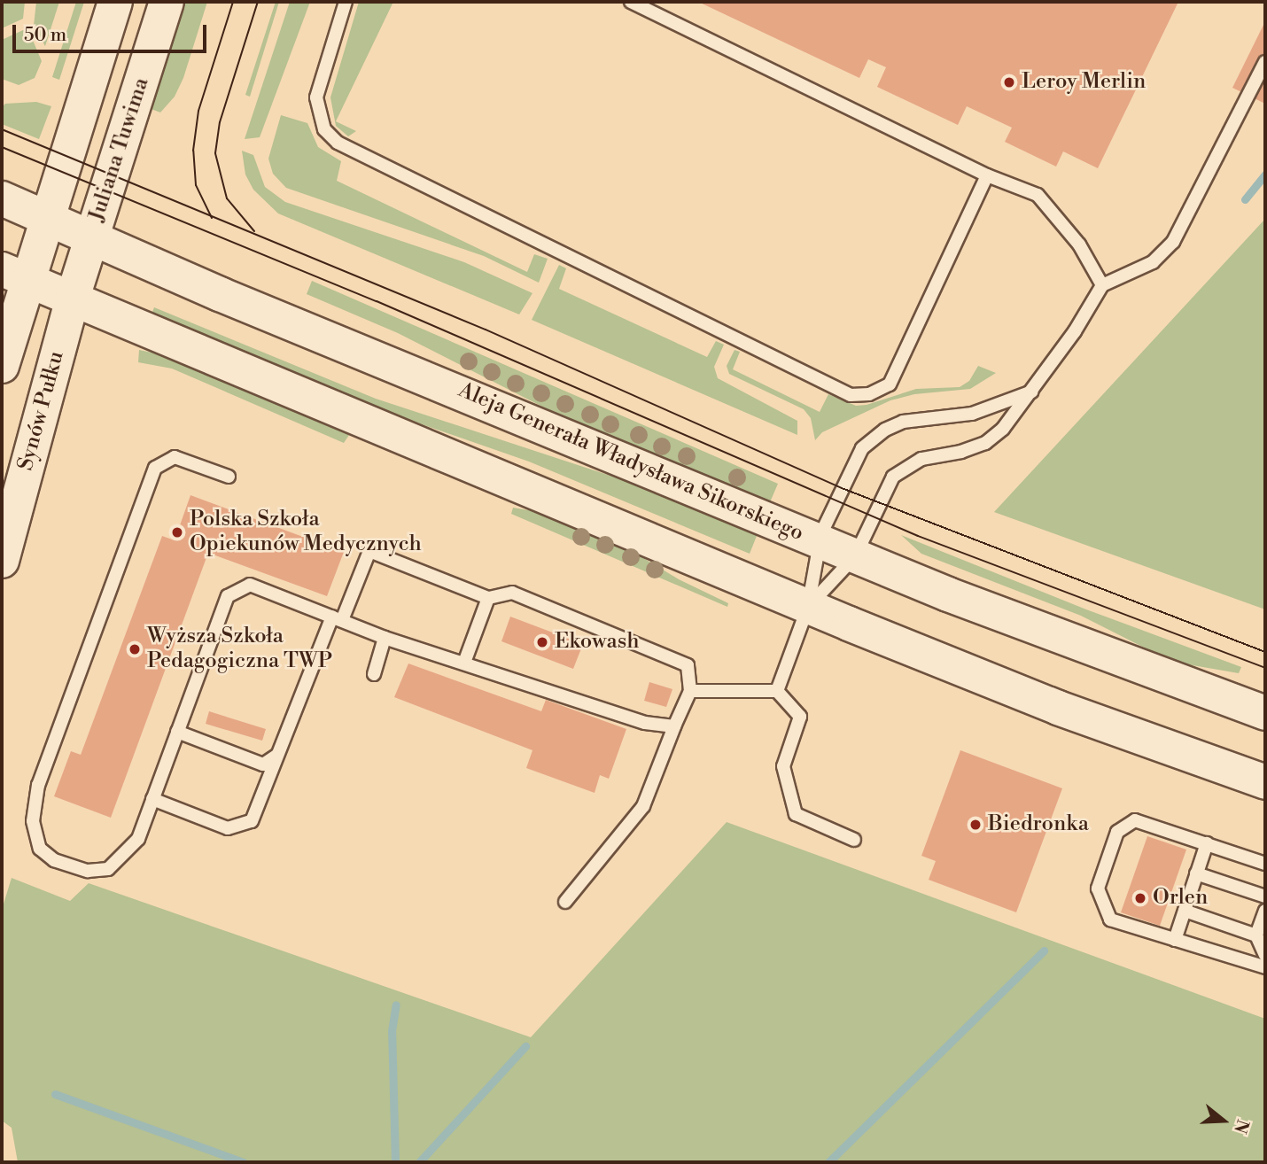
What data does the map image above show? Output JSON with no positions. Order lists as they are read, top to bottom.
{
  "streets": {
    "main road": ["Juliana Tuwima", "Synów Pułku", "Aleja Generała Władysława Sikorskiego"]
  },
  "crossings": [
    ["Juliana Tuwima", "Synów Pułku"],
    ["Juliana Tuwima", "Aleja Generała Władysława Sikorskiego"]
  ],
  "places": [
    "Leroy Merlin",
    "Polska Szkoła Opiekunów Medycznych",
    "Ekowash",
    "Wyższa Szkoła Pedagogiczna TWP",
    "Biedronka",
    "Orlen"
  ],
  "scale_bar": "50 m",
  "north": "right"
}
